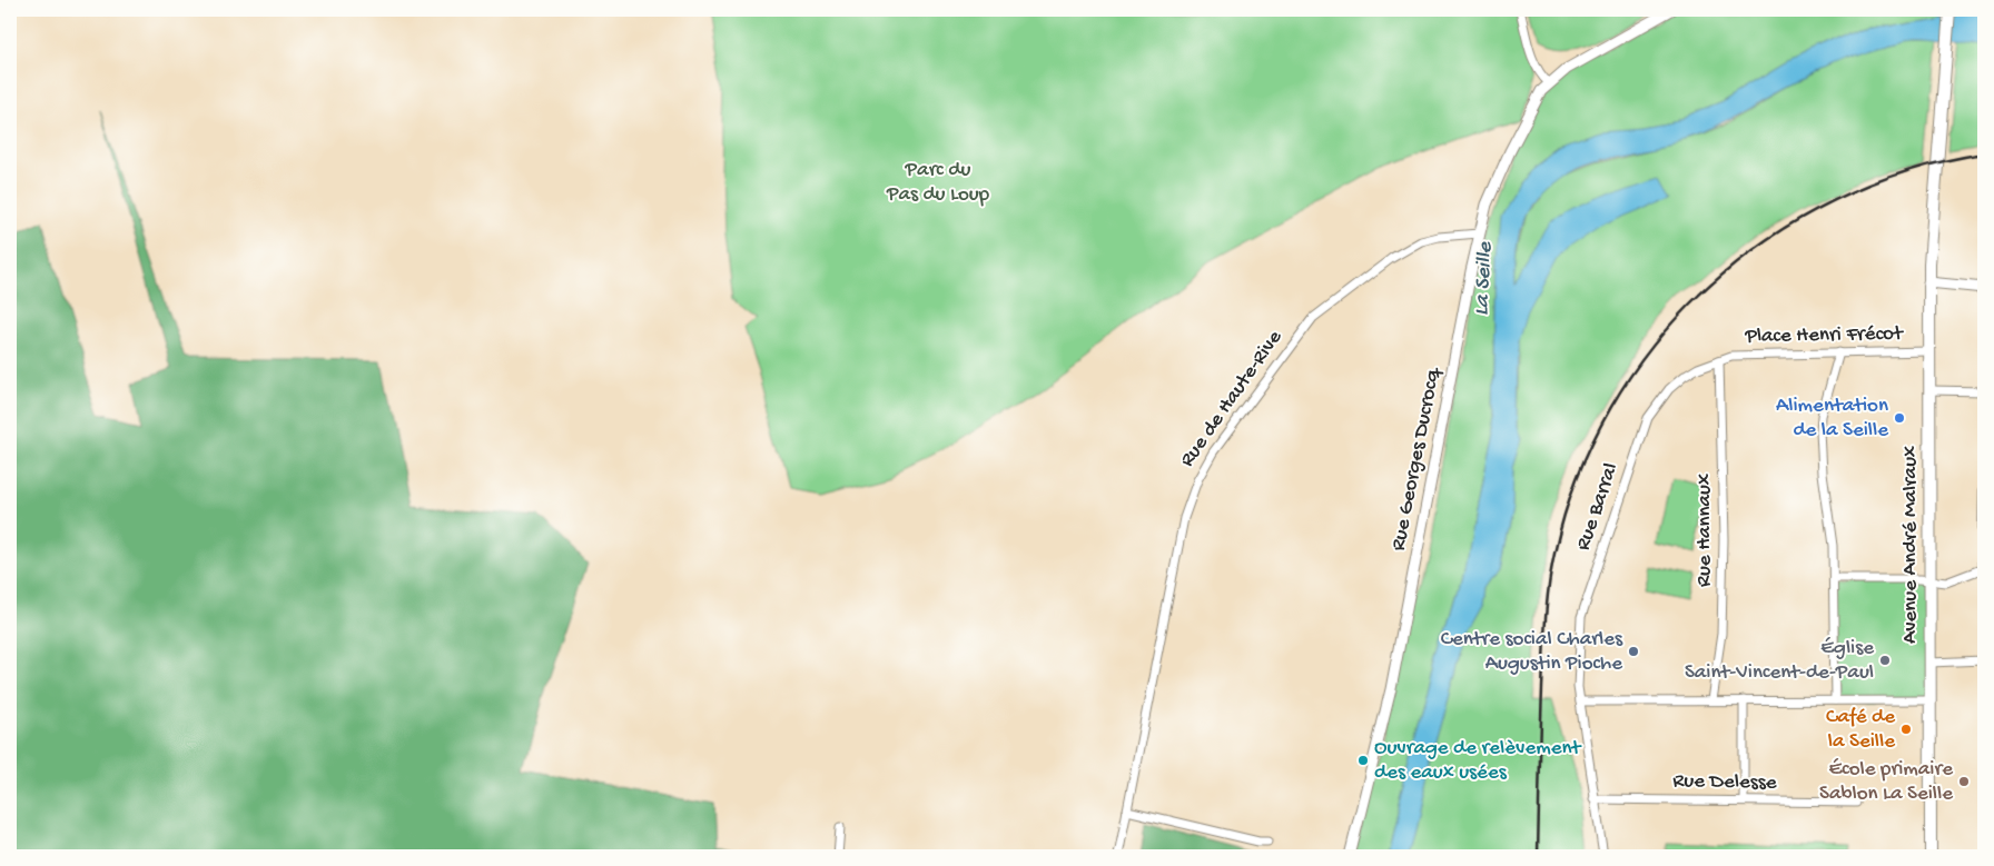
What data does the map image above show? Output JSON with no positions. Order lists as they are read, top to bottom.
{
  "streets": {
    "main road": ["Avenue André Malraux"],
    "street": [
      "Place Henri Frécot",
      "Rue de Haute-Rive",
      "Rue Georges Ducrocq",
      "Rue Barral",
      "Rue Hannaux",
      "Rue Delesse"
    ]
  },
  "crossings": [
    ["Place Henri Frécot", "Rue Barral"],
    ["Place Henri Frécot", "Rue Hannaux"],
    ["Place Henri Frécot", "Avenue André Malraux"],
    ["Rue de Haute-Rive", "Rue Georges Ducrocq"],
    ["Rue Barral", "Rue Hannaux"],
    ["Rue Barral", "Rue Delesse"]
  ],
  "water": ["La Seille"],
  "parks": ["Parc du Pas du Loup"],
  "places": [
    "Alimentation de la Seille",
    "Centre social Charles Augustin Pioche",
    "Église Saint-Vincent-de-Paul",
    "Café de la Seille",
    "Ouvrage de relèvement des eaux usées",
    "École primaire Sablon La Seille"
  ]
}
